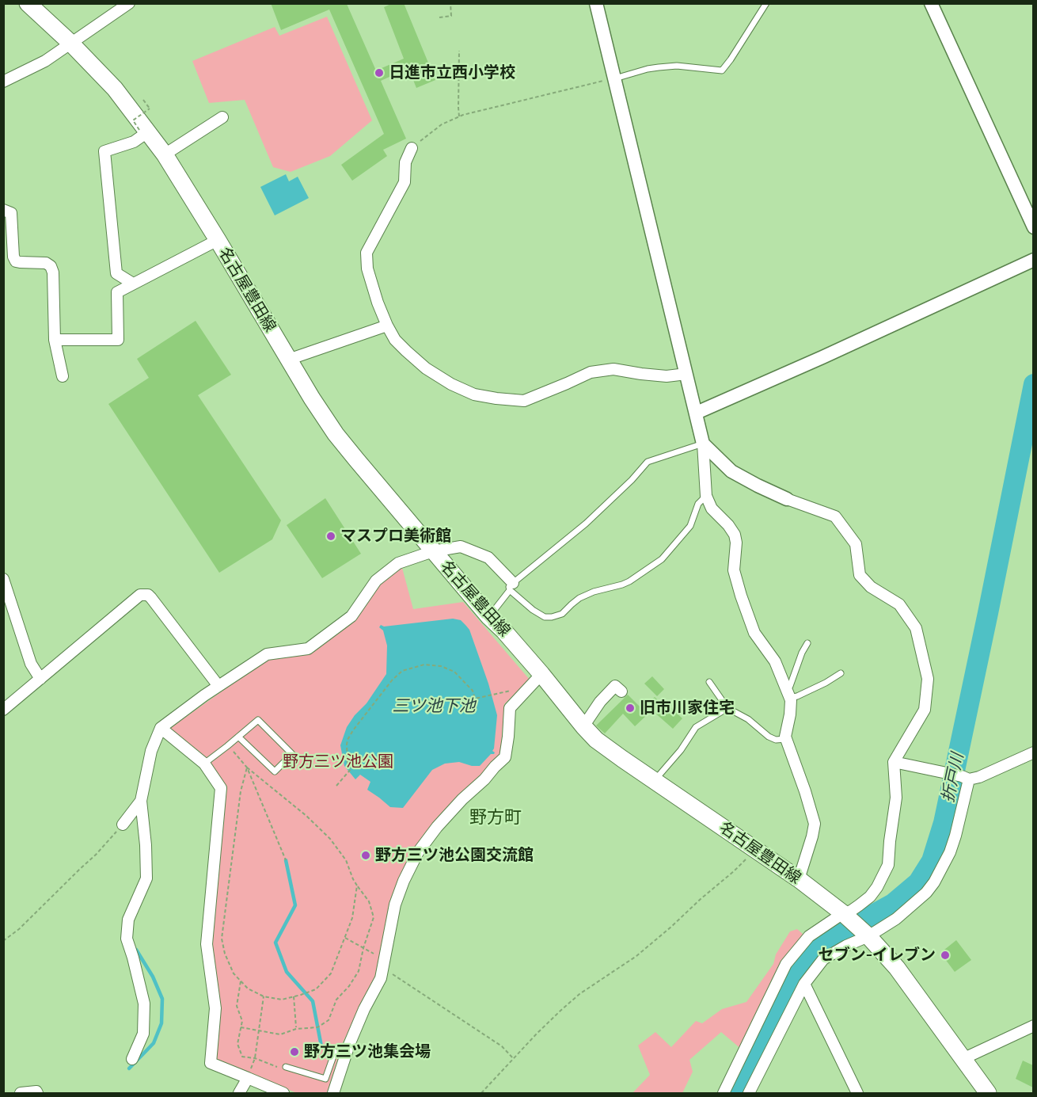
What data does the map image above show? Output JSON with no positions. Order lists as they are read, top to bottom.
{
  "streets": {
    "main road": ["名古屋豊田線"]
  },
  "districts": ["野方町"],
  "water": ["三ツ池下池", "折戸川"],
  "parks": ["野方三ツ池公園"],
  "places": [
    "日進市立西小学校",
    "マスプロ美術館",
    "旧市川家住宅",
    "野方三ツ池公園交流館",
    "セブン-イレブン",
    "野方三ツ池集会場"
  ]
}
